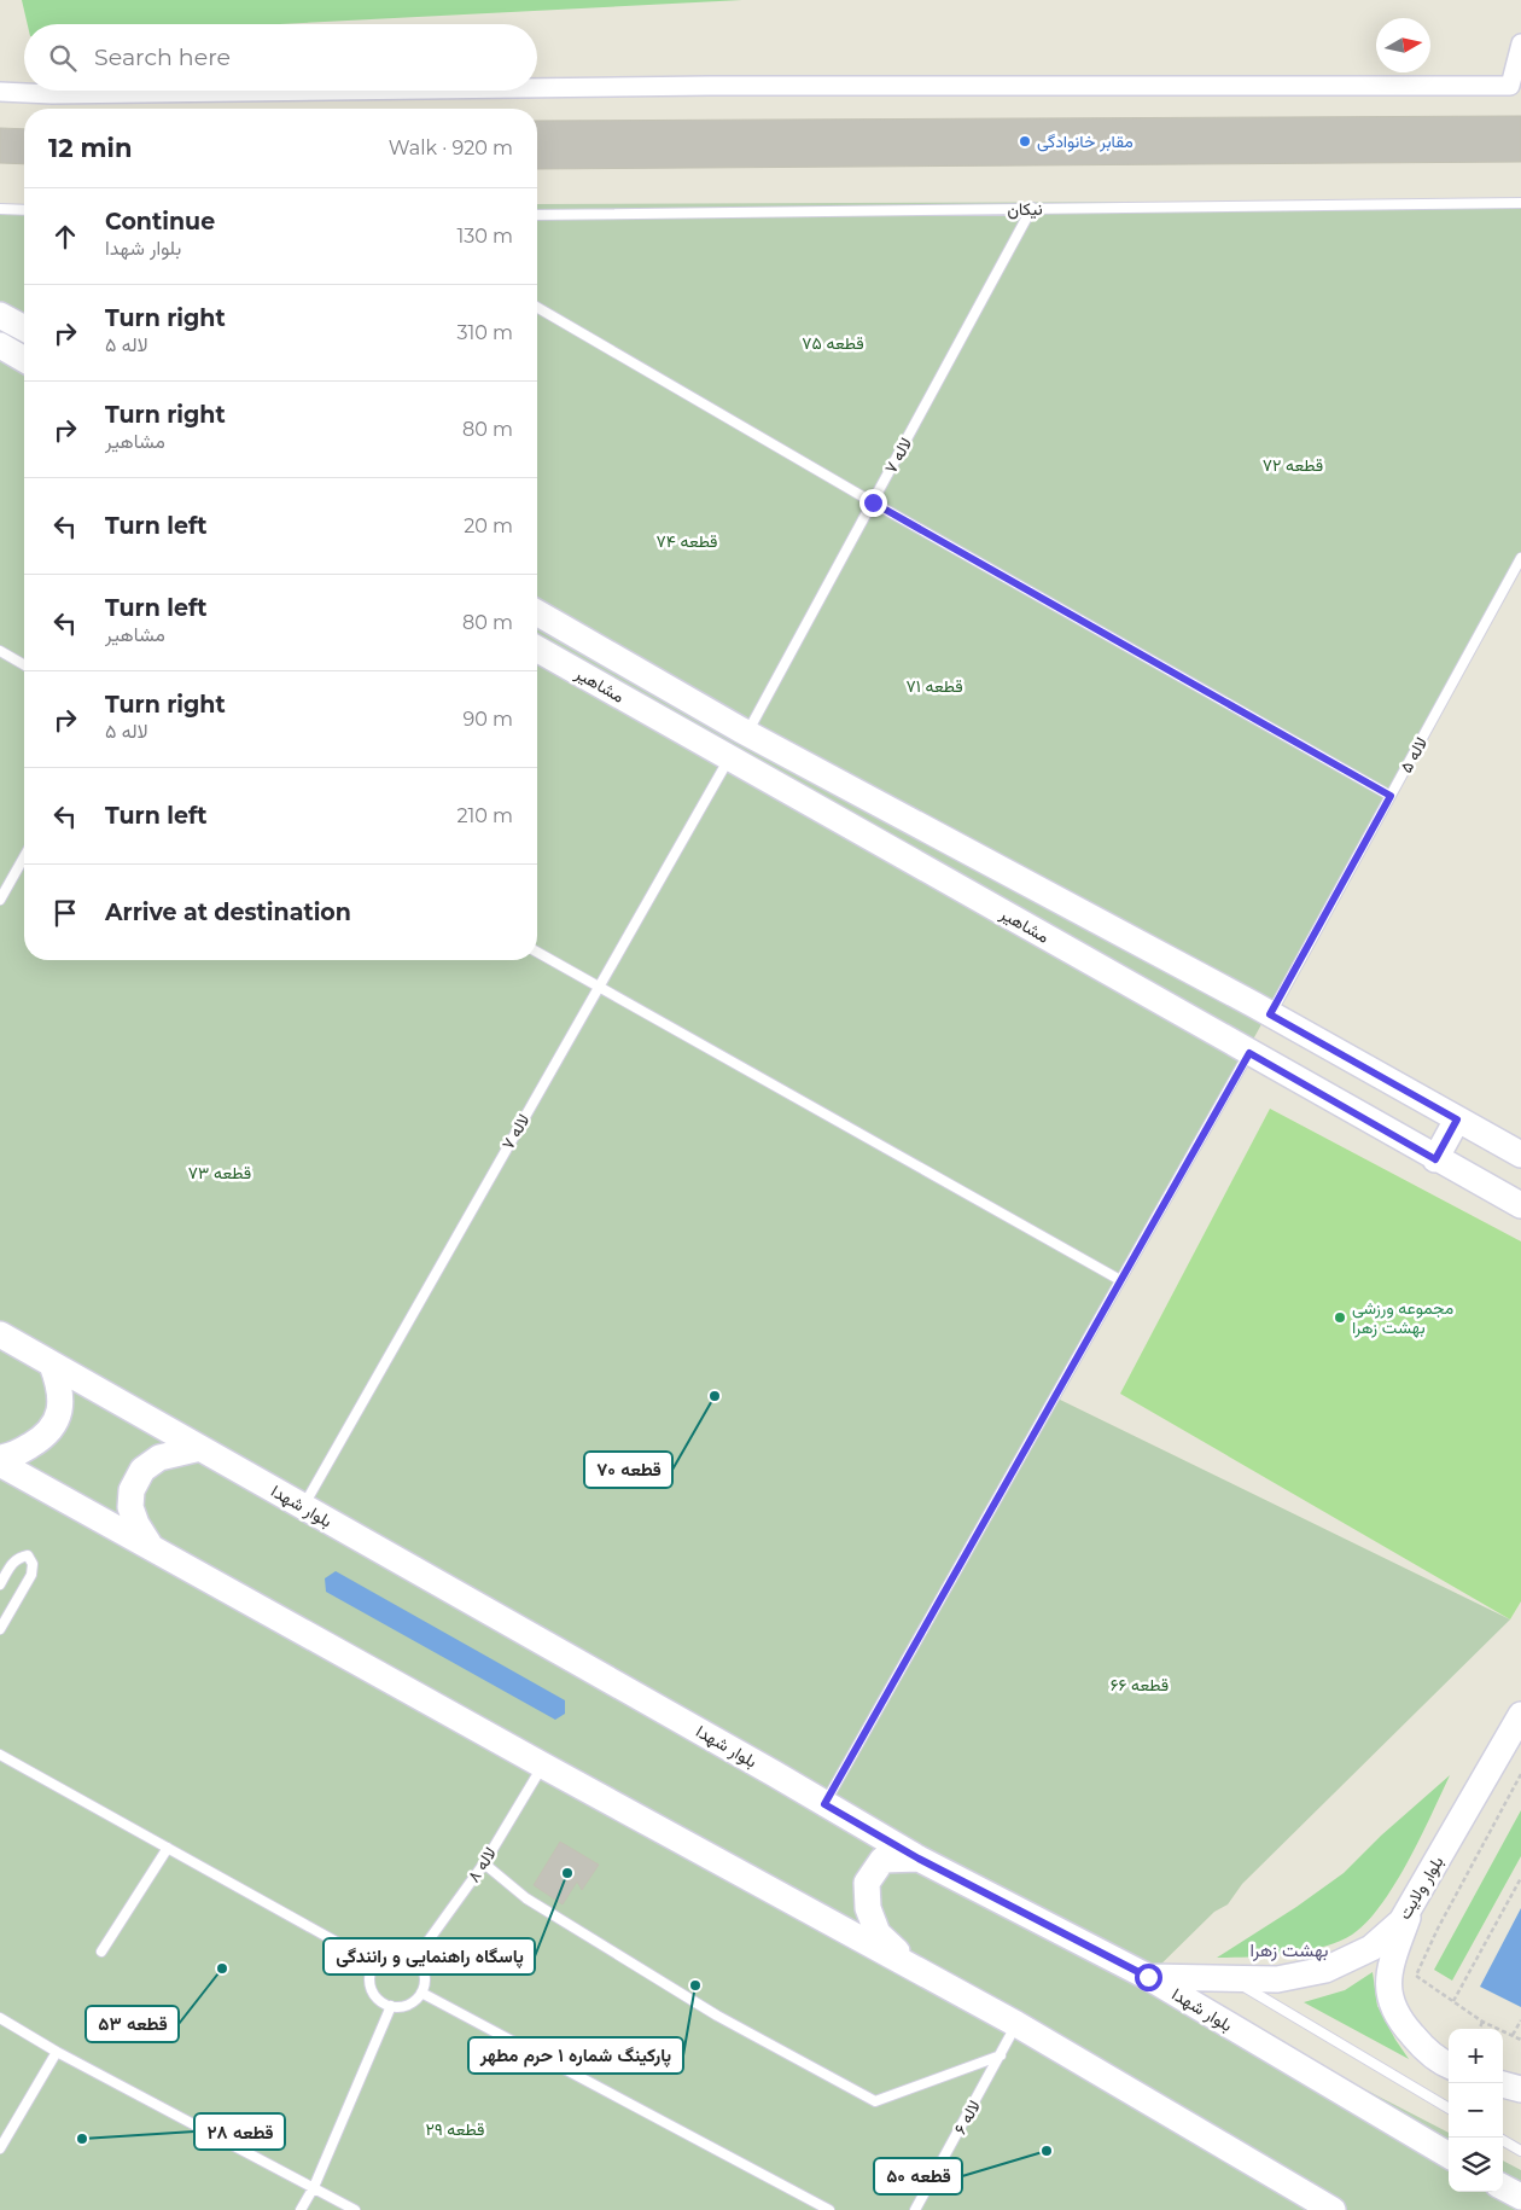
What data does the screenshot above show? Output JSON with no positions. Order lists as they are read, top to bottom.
{
  "streets": {
    "street": ["مشاهیر", "بلوار شهدا", "بلوار ولایت"],
    "lane": [
      "نیکان",
      "لاله ۷",
      "لاله ۵",
      "لاله ۸",
      "لاله ۶"
    ]
  },
  "crossings": [
    ["نیکان", "لاله ۷"],
    ["لاله ۷", "مشاهیر"],
    ["لاله ۷", "بلوار شهدا"],
    ["مشاهیر", "لاله ۵"],
    ["بلوار شهدا", "بلوار ولایت"]
  ],
  "districts": ["بهشت زهرا"],
  "parks": [
    "قطعه ۷۵",
    "قطعه ۷۲",
    "قطعه ۷۴",
    "قطعه ۷۱",
    "قطعه ۷۳",
    "قطعه ۶۶",
    "قطعه ۲۹"
  ],
  "places": [
    "مقابر خانوادگی",
    "مجموعه ورزشی بهشت زهرا",
    "قطعه ۷۰",
    "پاسگاه راهنمایی و رانندگی",
    "قطعه ۵۳",
    "پارکینگ شماره ۱ حرم مطهر",
    "قطعه ۲۸",
    "قطعه ۵۰"
  ],
  "north": "right",
  "page": {
    "search": "Search here",
    "heading": ["12 min", "Walk · 920 m"],
    "list": [
      ["Continue", "بلوار شهدا", "130 m"],
      ["Turn right", "لاله ۵", "310 m"],
      ["Turn right", "مشاهیر", "80 m"],
      ["Turn left", "20 m"],
      ["Turn left", "مشاهیر", "80 m"],
      ["Turn right", "لاله ۵", "90 m"],
      ["Turn left", "210 m"],
      "Arrive at destination"
    ],
    "map_buttons": ["+", "−"]
  }
}
